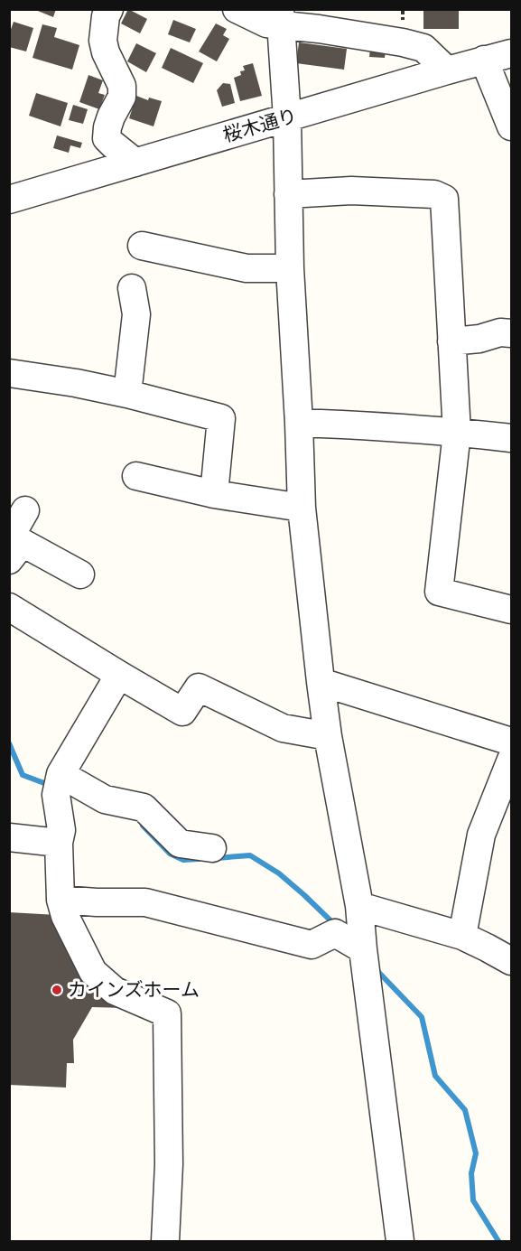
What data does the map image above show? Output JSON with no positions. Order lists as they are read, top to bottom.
{
  "streets": {
    "street": ["桜木通り"]
  },
  "places": ["カインズホーム"]
}
